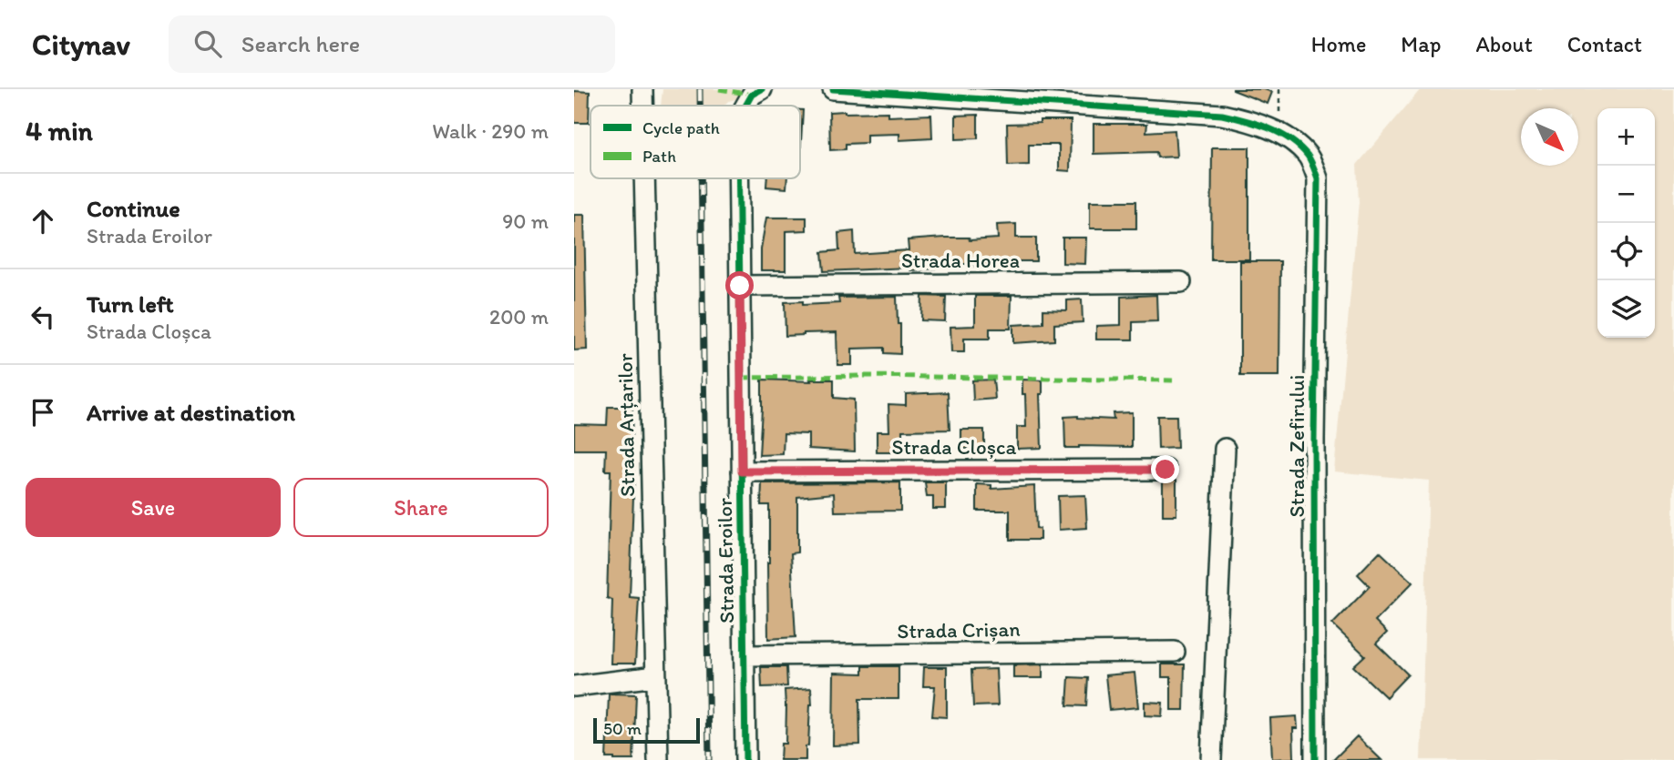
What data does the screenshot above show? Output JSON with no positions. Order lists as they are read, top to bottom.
{
  "streets": {
    "street": [
      "Strada Horea",
      "Strada Arțarilor",
      "Strada Zefirului",
      "Strada Cloșca",
      "Strada Eroilor",
      "Strada Crișan"
    ]
  },
  "crossings": [
    ["Strada Horea", "Strada Eroilor"],
    ["Strada Cloșca", "Strada Eroilor"],
    ["Strada Eroilor", "Strada Crișan"]
  ],
  "legend": ["Cycle path", "Path"],
  "scale_bar": "50 m",
  "north": "bottom right",
  "page": {
    "header": "Citynav",
    "search": "Search here",
    "nav": [
      "Home",
      "Map",
      "About",
      "Contact"
    ],
    "heading": ["4 min", "Walk · 290 m"],
    "map_buttons": ["+", "−"],
    "list": [
      ["Continue", "Strada Eroilor", "90 m"],
      ["Turn left", "Strada Cloșca", "200 m"],
      "Arrive at destination"
    ],
    "buttons": ["Save", "Share"],
    "scale": "50 m"
  }
}
